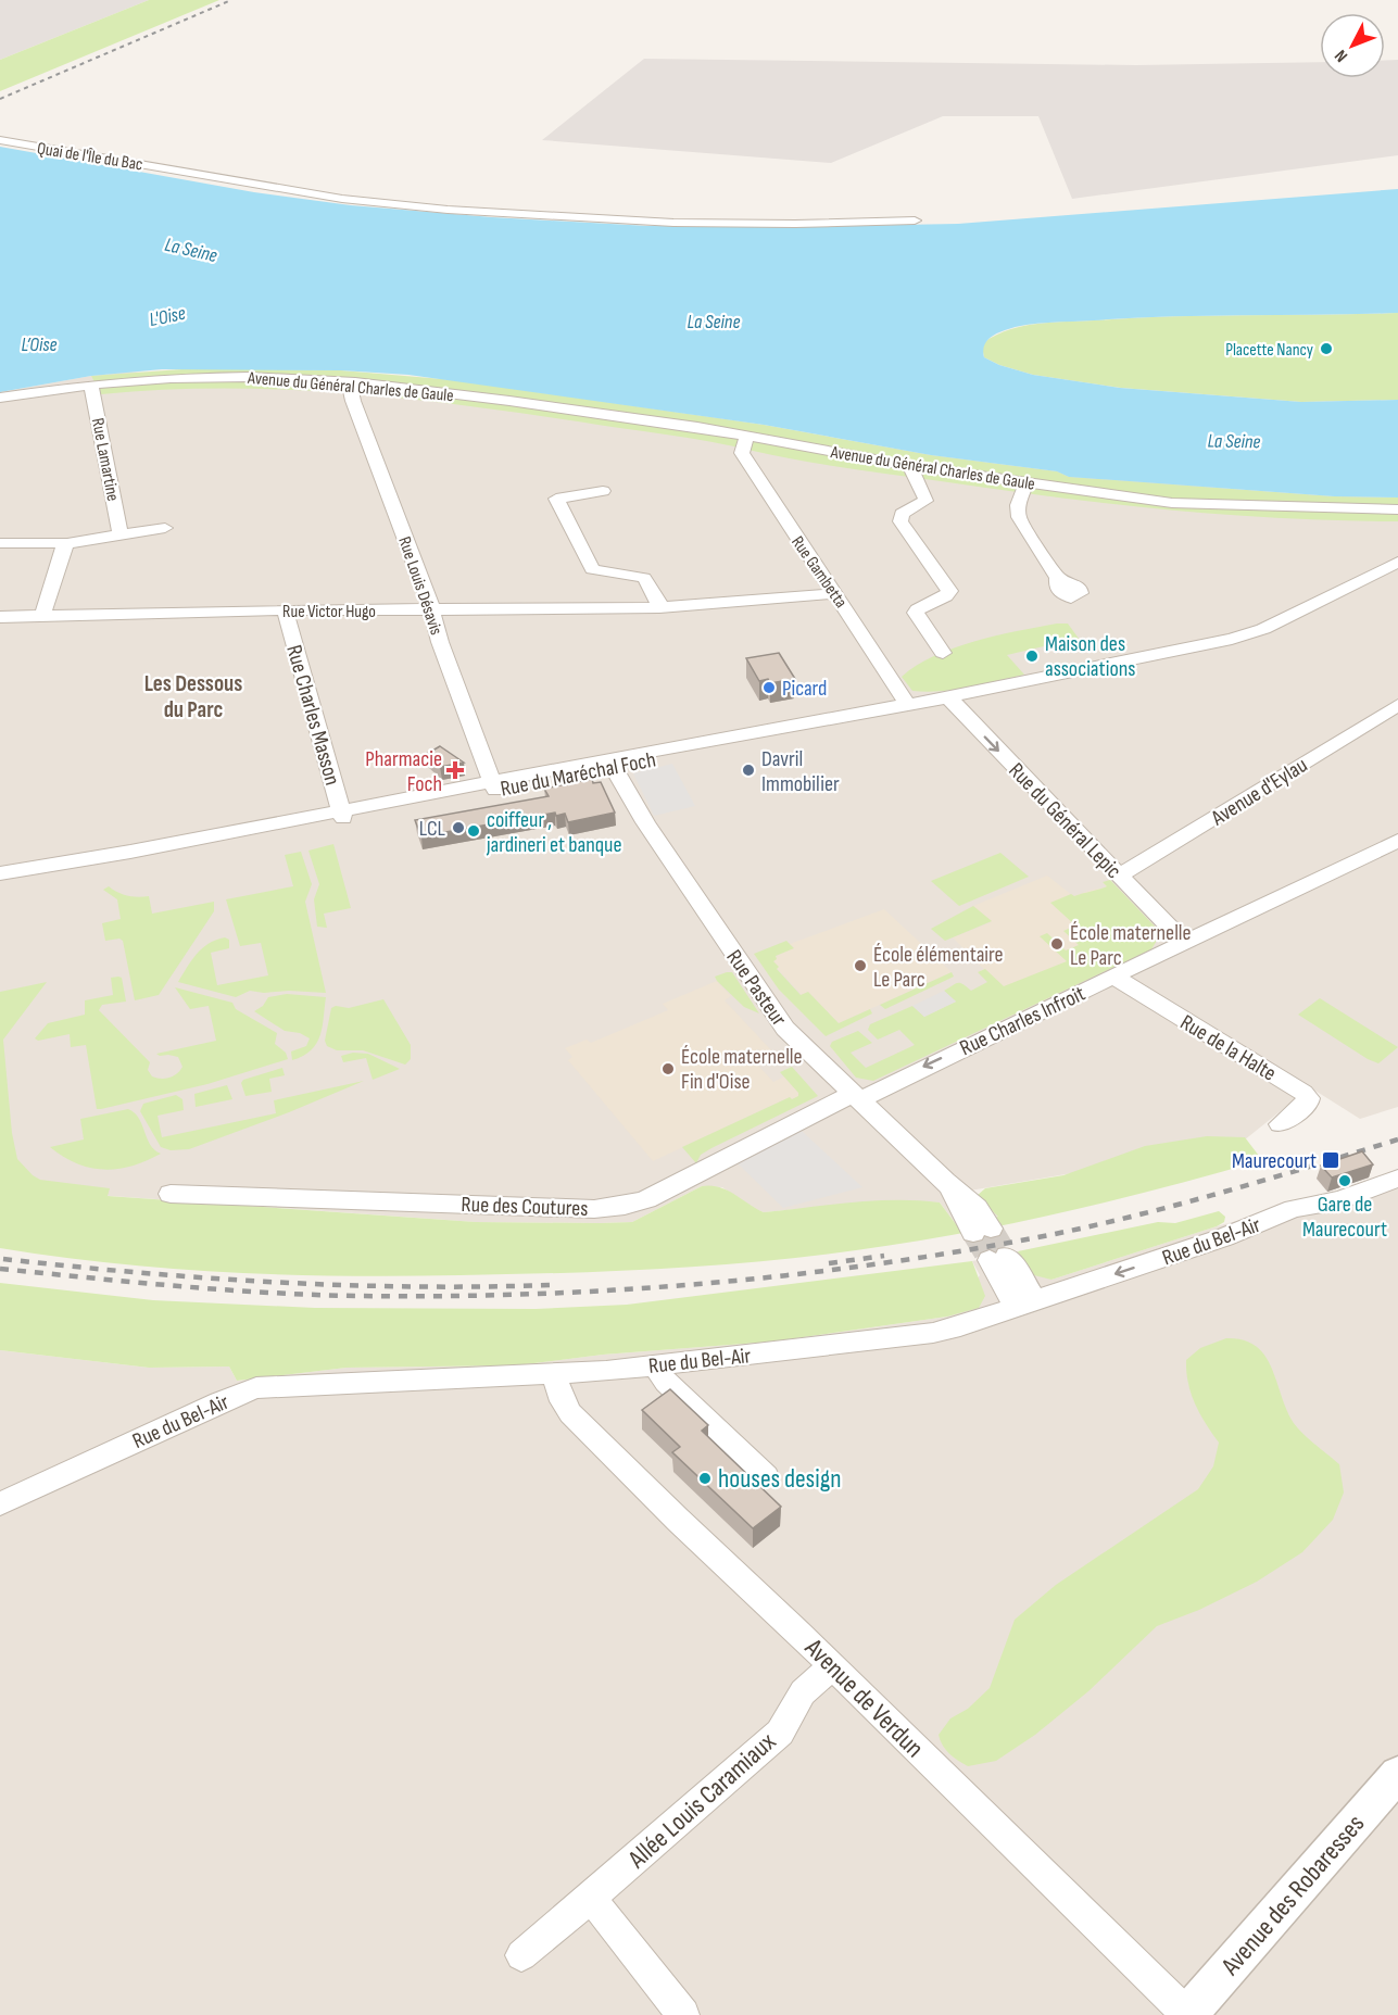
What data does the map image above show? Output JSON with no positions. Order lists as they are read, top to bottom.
{
  "streets": {
    "street": [
      "Quai de l'Île du Bac",
      "Avenue du Général Charles de Gaule",
      "Rue Lamartine",
      "Rue Gambetta",
      "Rue Louis Désavis",
      "Rue Victor Hugo",
      "Rue Charles Masson",
      "Rue du Maréchal Foch",
      "Avenue d'Eylau",
      "Rue du Général Lepic",
      "Rue Pasteur",
      "Rue Charles Infroit",
      "Rue de la Halte",
      "Rue des Coutures",
      "Rue du Bel-Air",
      "Avenue de Verdun",
      "Allée Louis Caramiaux",
      "Avenue des Robaresses"
    ]
  },
  "crossings": [
    ["Avenue du Général Charles de Gaule", "Rue Lamartine"],
    ["Avenue du Général Charles de Gaule", "Rue Gambetta"],
    ["Avenue du Général Charles de Gaule", "Rue Louis Désavis"],
    ["Rue Gambetta", "Rue Victor Hugo"],
    ["Rue Gambetta", "Rue du Maréchal Foch"],
    ["Rue Louis Désavis", "Rue Victor Hugo"],
    ["Rue Louis Désavis", "Rue du Maréchal Foch"],
    ["Rue Victor Hugo", "Rue Charles Masson"],
    ["Rue Charles Masson", "Rue du Maréchal Foch"],
    ["Rue du Maréchal Foch", "Rue du Général Lepic"],
    ["Rue du Maréchal Foch", "Rue Pasteur"],
    ["Avenue d'Eylau", "Rue du Général Lepic"],
    ["Rue du Général Lepic", "Rue Charles Infroit"],
    ["Rue Pasteur", "Rue Charles Infroit"],
    ["Rue Pasteur", "Rue des Coutures"],
    ["Rue Charles Infroit", "Rue de la Halte"],
    ["Rue Charles Infroit", "Rue des Coutures"],
    ["Rue du Bel-Air", "Avenue de Verdun"],
    ["Avenue de Verdun", "Allée Louis Caramiaux"],
    ["Avenue de Verdun", "Avenue des Robaresses"]
  ],
  "one_way": ["Rue du Général Lepic", "Rue Charles Infroit"],
  "districts": ["Les Dessous du Parc"],
  "water": ["La Seine", "L'Oise", "L’Oise"],
  "places": {
    "other": [
      "Placette Nancy",
      "Maison des associations",
      "Picard",
      "Davril Immobilier",
      "LCL",
      "coiffeur , jardineri et banque",
      "École maternelle Le Parc",
      "École élémentaire Le Parc",
      "École maternelle Fin d'Oise",
      "Gare de Maurecourt",
      "houses design"
    ],
    "health": ["Pharmacie Foch"],
    "transit": ["Maurecourt"]
  },
  "north": "bottom left"
}
